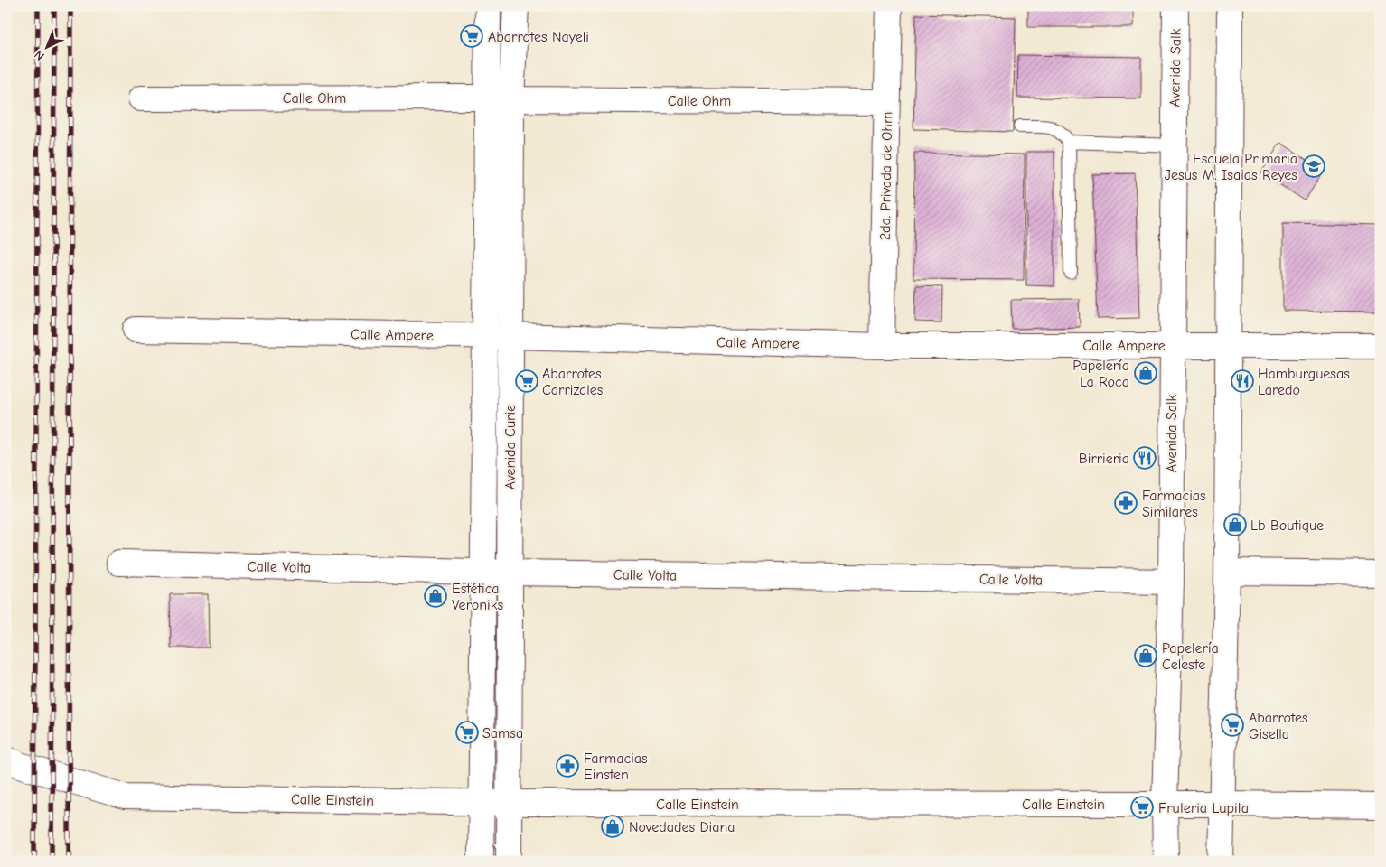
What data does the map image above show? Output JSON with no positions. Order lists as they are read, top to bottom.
{
  "streets": {
    "street": [
      "Avenida Salk",
      "Calle Ohm",
      "2da. Privada de Ohm",
      "Calle Ampere",
      "Avenida Curie",
      "Calle Volta",
      "Calle Einstein"
    ]
  },
  "crossings": [
    ["Avenida Salk", "Calle Ampere"],
    ["Avenida Salk", "Calle Volta"],
    ["Avenida Salk", "Calle Einstein"],
    ["Calle Ohm", "2da. Privada de Ohm"],
    ["Calle Ohm", "Avenida Curie"],
    ["2da. Privada de Ohm", "Calle Ampere"],
    ["Calle Ampere", "Avenida Curie"],
    ["Avenida Curie", "Calle Volta"],
    ["Avenida Curie", "Calle Einstein"]
  ],
  "places": {
    "supermarket": [
      "Abarrotes Nayeli",
      "Abarrotes Carrizales",
      "Abarrotes Gisella",
      "Samsa",
      "Fruteria Lupita"
    ],
    "school or university": ["Escuela Primaria Jesus M. Isaias Reyes"],
    "shop": [
      "Papelería La Roca",
      "Lb Boutique",
      "Estética Veroniks",
      "Papelería Celeste",
      "Novedades Diana"
    ],
    "restaurant": ["Hamburguesas Laredo", "Birrieria"],
    "pharmacy": ["Farmacias Similares", "Farmacias Einsten"]
  },
  "north": "bottom left"
}
